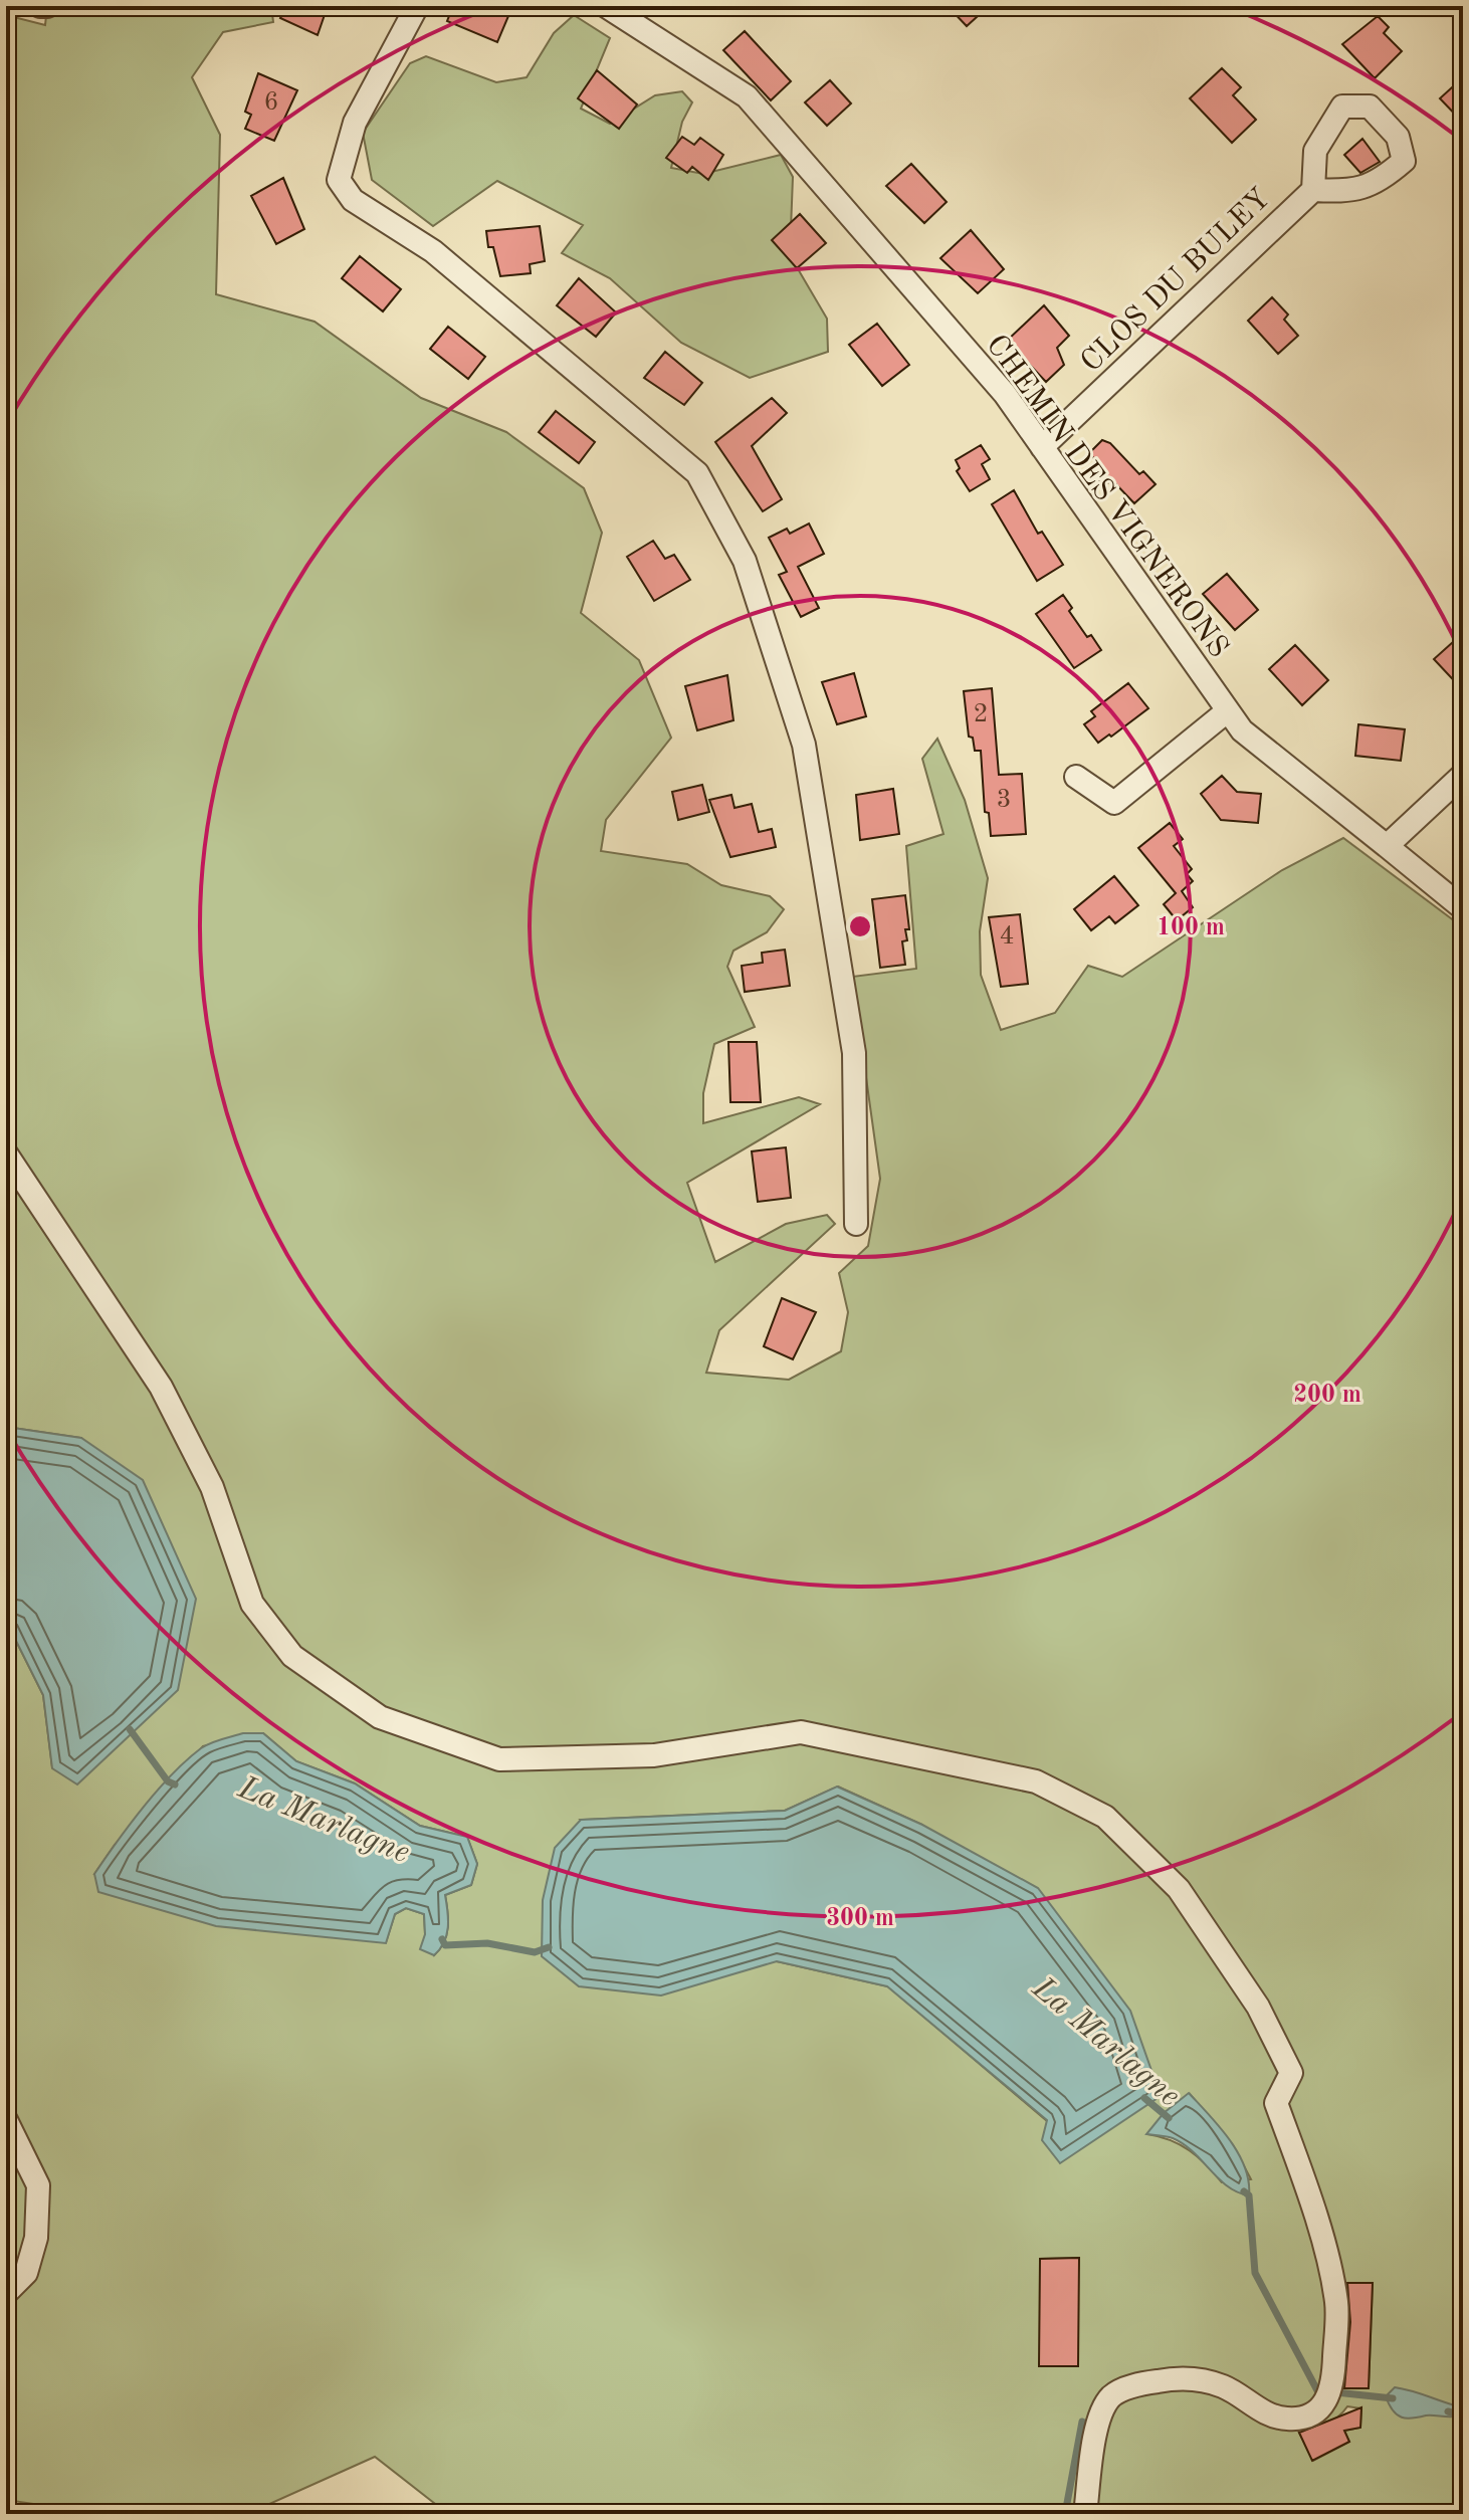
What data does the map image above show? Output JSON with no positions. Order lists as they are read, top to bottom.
{
  "streets": {
    "street": ["CLOS DU BULEY", "CHEMIN DES VIGNERONS"]
  },
  "crossings": [
    ["CLOS DU BULEY", "CHEMIN DES VIGNERONS"]
  ],
  "water": ["La Marlagne"],
  "house_numbers": [
    "6",
    "2",
    "3",
    "4"
  ],
  "rings": ["100 m", "200 m", "300 m"]
}
